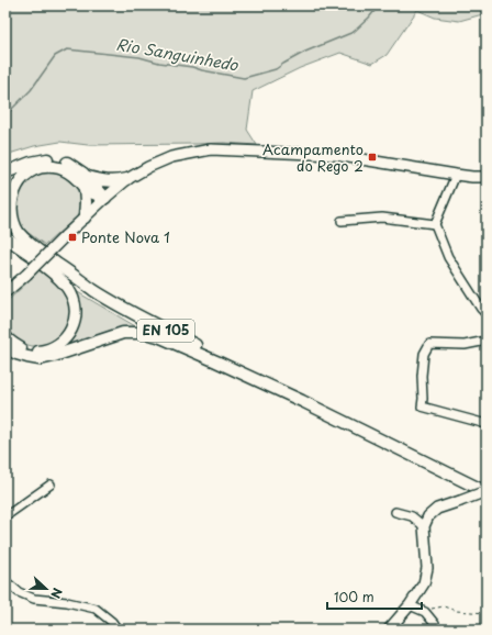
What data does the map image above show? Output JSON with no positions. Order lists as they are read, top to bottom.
{
  "streets": {
    "main road": ["EN 105"]
  },
  "water": ["Rio Sanguinhedo"],
  "places": {
    "transit": ["Acampamento do Rego 2", "Ponte Nova 1"]
  },
  "scale_bar": "100 m",
  "north": "right"
}
